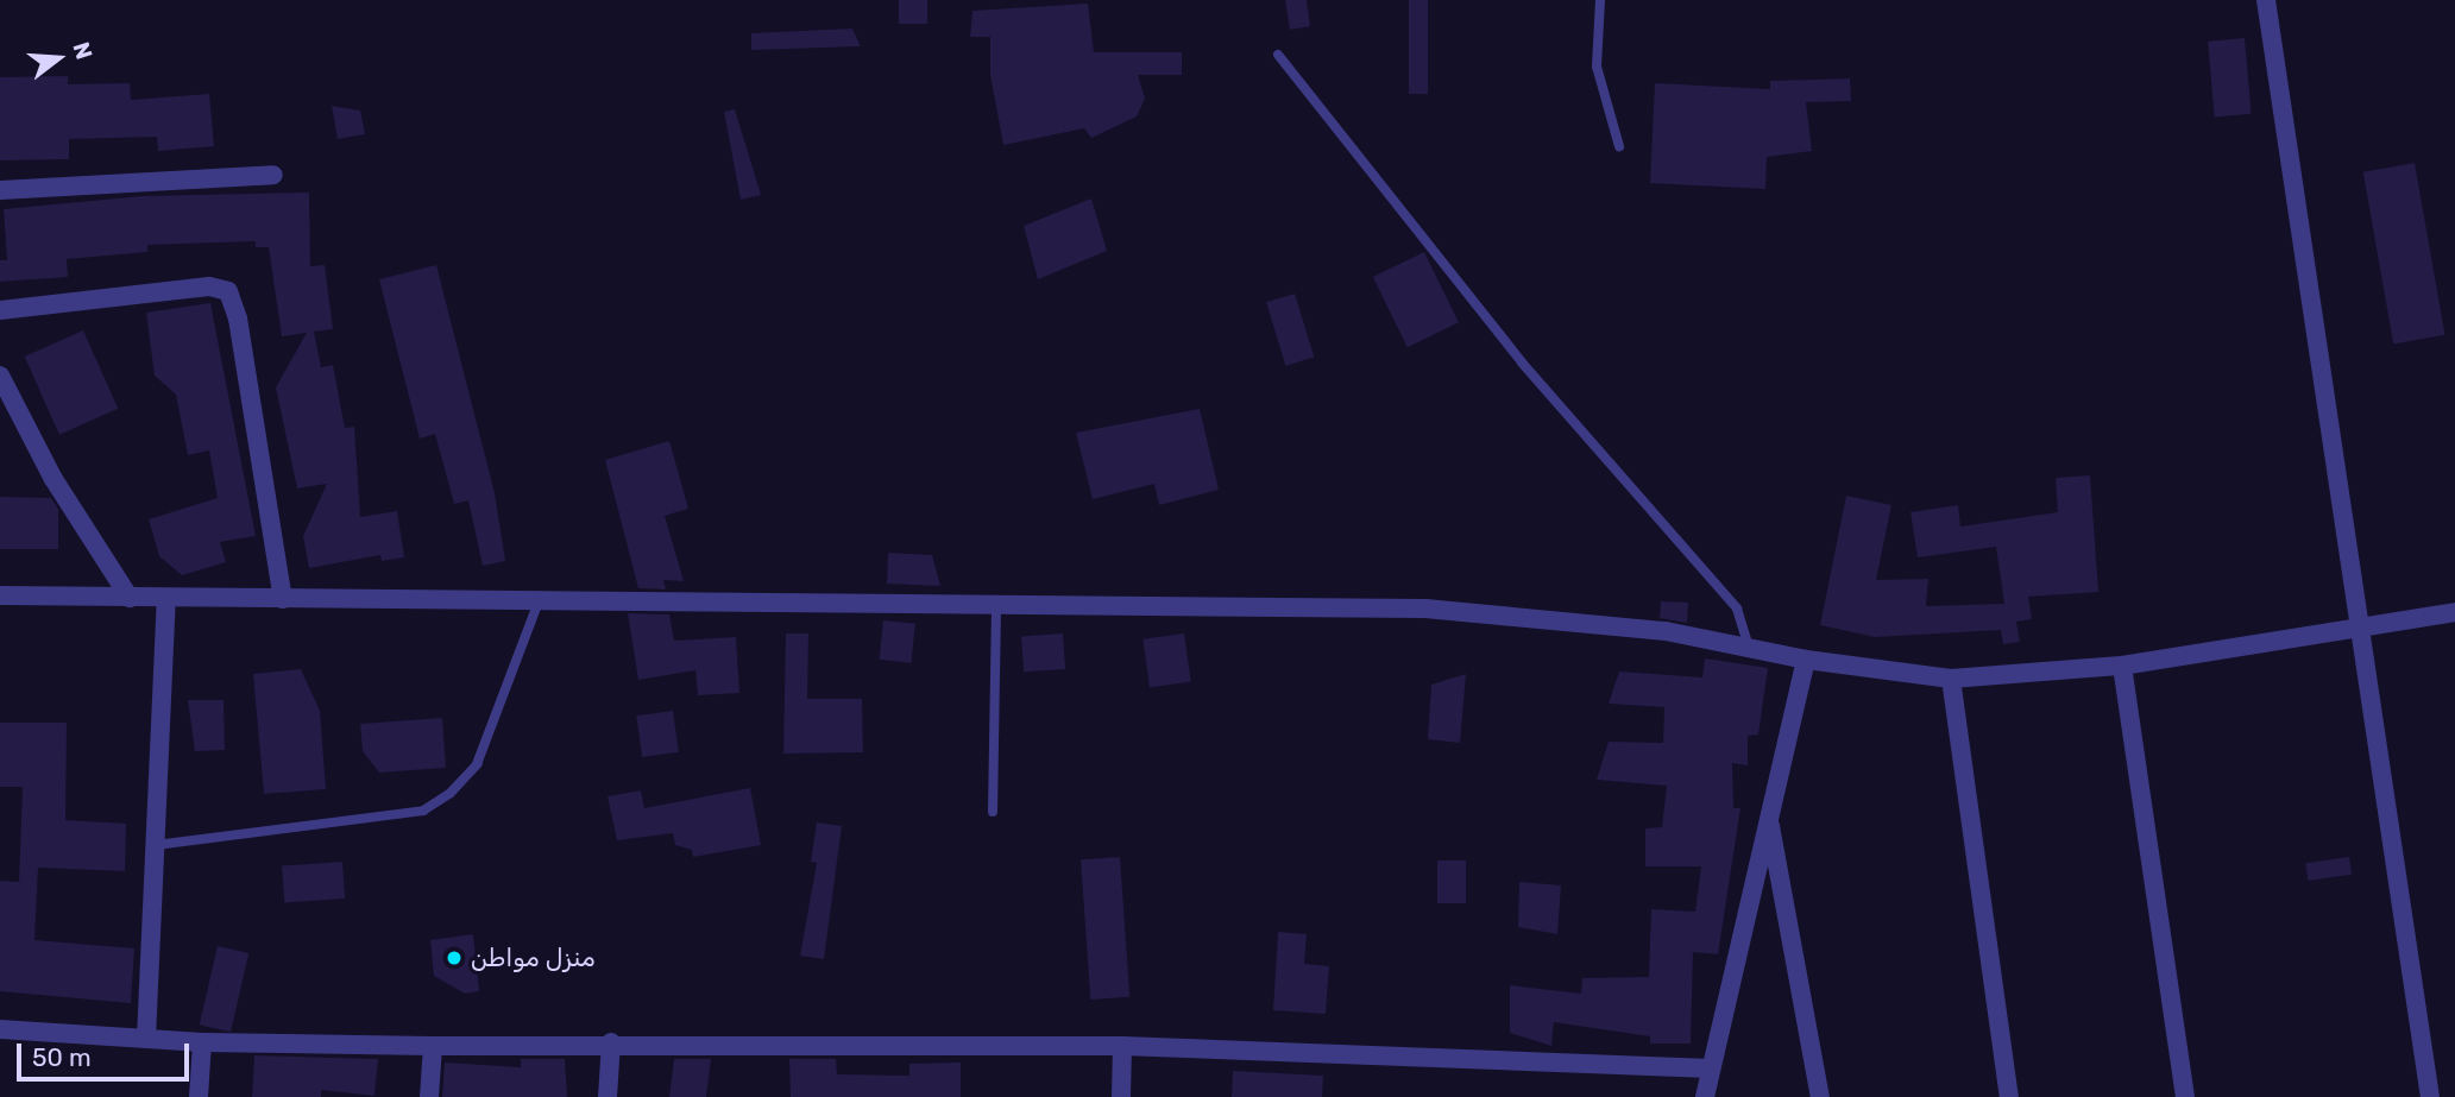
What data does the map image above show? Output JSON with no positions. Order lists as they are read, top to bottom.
{
  "places": ["منزل مواطن"],
  "scale_bar": "50 m",
  "north": "right"
}
